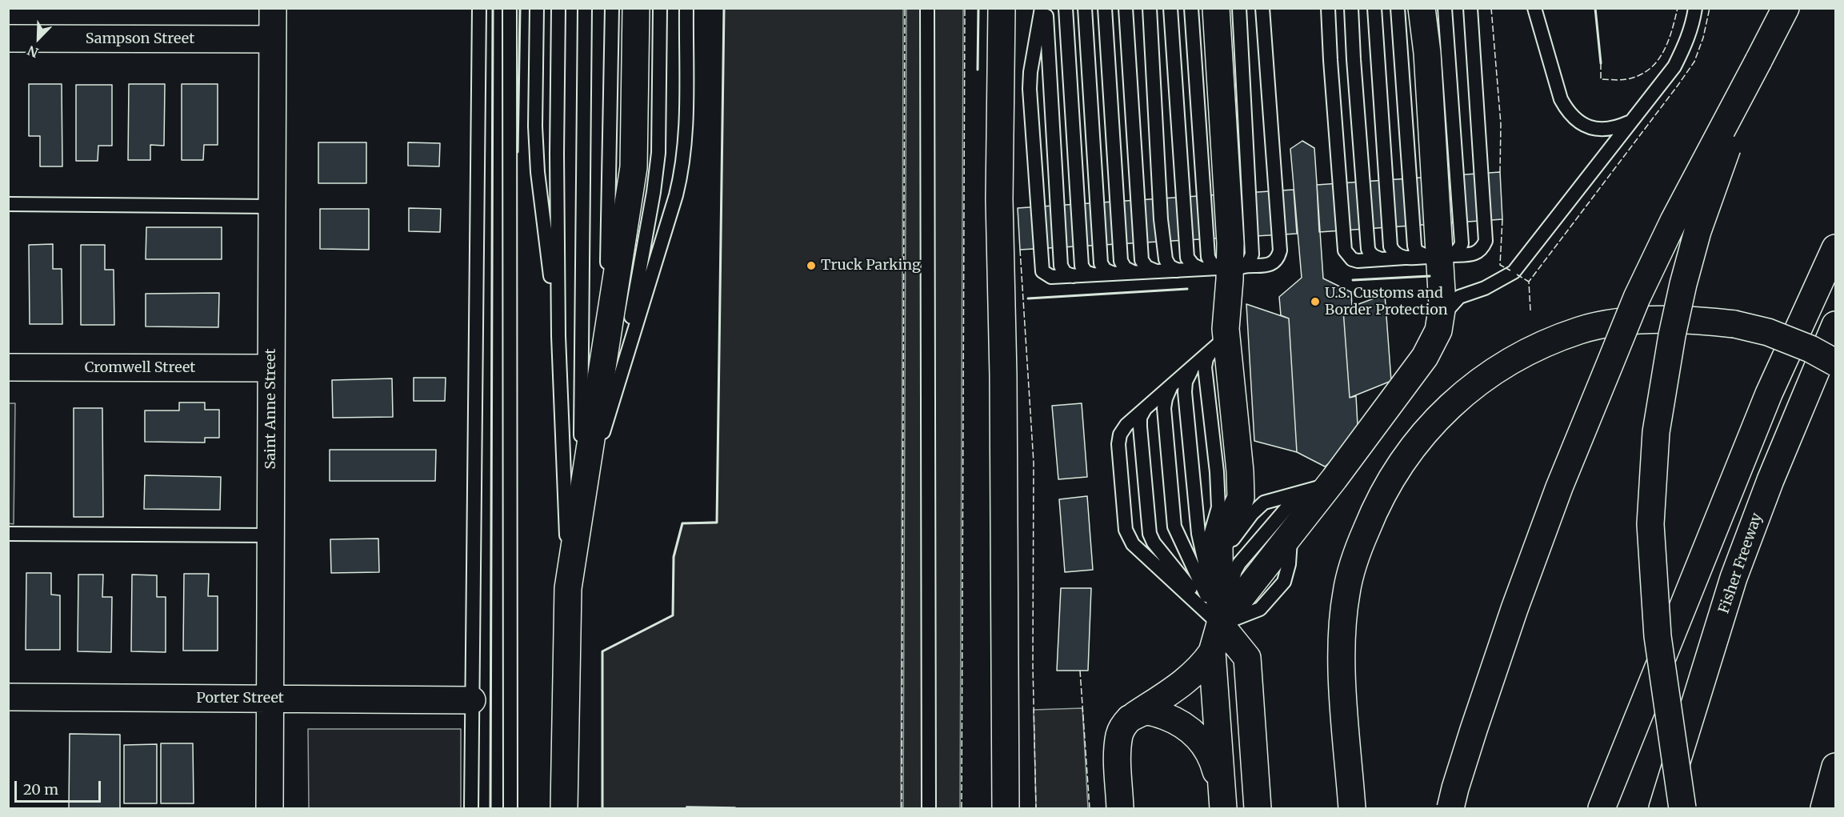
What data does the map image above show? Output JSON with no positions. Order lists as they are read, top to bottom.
{
  "streets": {
    "main road": [
      "Sampson Street",
      "Cromwell Street",
      "Saint Anne Street",
      "Fisher Freeway",
      "Porter Street"
    ]
  },
  "crossings": [
    ["Sampson Street", "Saint Anne Street"],
    ["Cromwell Street", "Saint Anne Street"],
    ["Saint Anne Street", "Porter Street"]
  ],
  "places": ["Truck Parking", "U.S. Customs and Border Protection"],
  "scale_bar": "20 m",
  "north": "bottom left"
}
